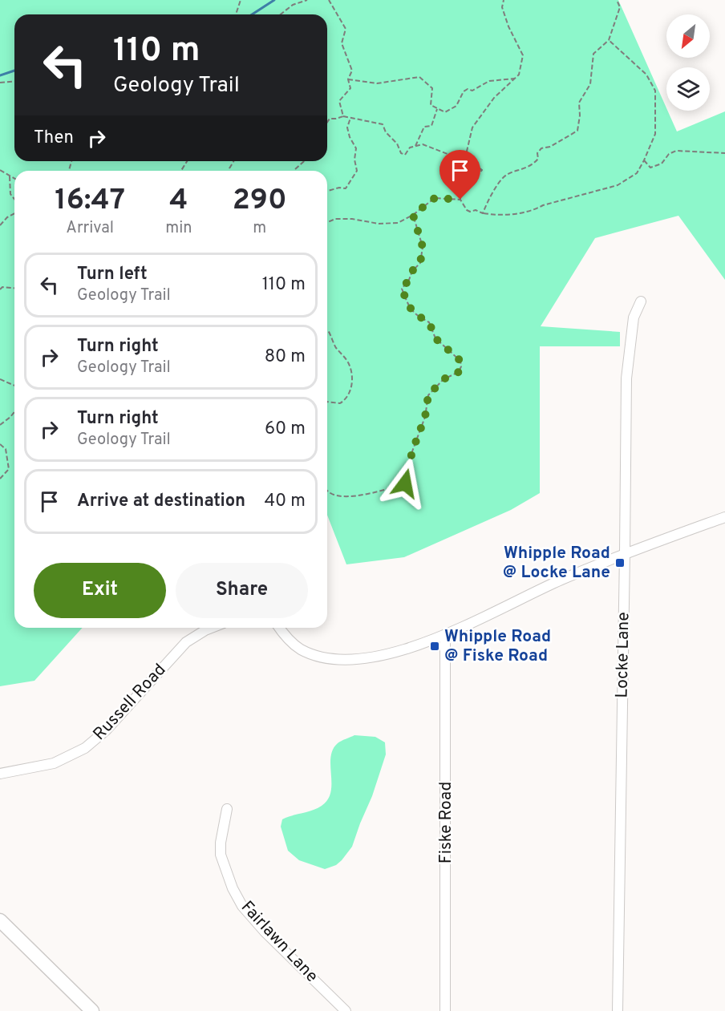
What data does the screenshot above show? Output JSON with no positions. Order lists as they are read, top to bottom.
{
  "streets": {
    "street": [
      "Locke Lane",
      "Russell Road",
      "Fiske Road",
      "Fairlawn Lane"
    ]
  },
  "places": {
    "transit": ["Whipple Road @ Locke Lane", "Whipple Road @ Fiske Road"]
  },
  "north": "bottom left",
  "page": {
    "turn": ["110 m", "Geology Trail"],
    "then": "Then",
    "eta": [
      "16:47",
      "Arrival",
      "4",
      "min",
      "290",
      "m"
    ],
    "list": [
      {
        "name": "Turn left",
        "note": "Geology Trail",
        "value": "110 m"
      },
      {
        "name": "Turn right",
        "note": "Geology Trail",
        "value": "80 m"
      },
      {
        "name": "Turn right",
        "note": "Geology Trail",
        "value": "60 m"
      },
      {
        "name": "Arrive at destination",
        "value": "40 m"
      }
    ],
    "buttons": ["Exit", "Share"]
  }
}
